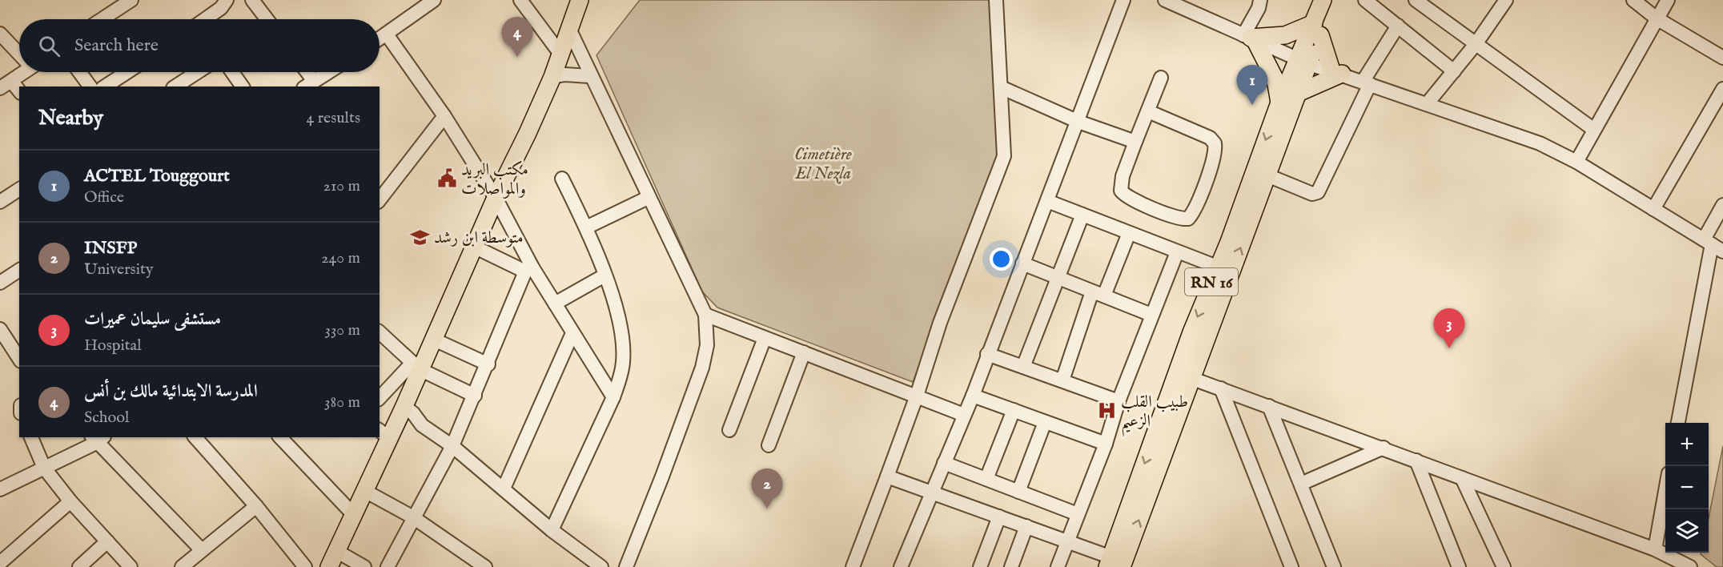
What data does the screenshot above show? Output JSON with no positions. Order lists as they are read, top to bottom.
{
  "streets": {
    "main road": ["RN 16"]
  },
  "parks": ["Cimetière El Nezla"],
  "places": {
    "public building": ["مكتب البريد والمواصلات"],
    "school or university": ["متوسطة ابن رشد"],
    "hospital": ["طبيب القلب الزعيم"]
  },
  "page": {
    "pins": [
      "4",
      "1",
      "3",
      "2"
    ],
    "search": "Search here",
    "heading": ["Nearby", "4 results"],
    "list": [
      {
        "mark": "1",
        "name": "ACTEL Touggourt",
        "note": "Office",
        "value": "210 m"
      },
      {
        "mark": "2",
        "name": "INSFP",
        "note": "University",
        "value": "240 m"
      },
      {
        "mark": "3",
        "name": "مستشفى سليمان عميرات",
        "note": "Hospital",
        "value": "330 m"
      },
      {
        "mark": "4",
        "name": "المدرسة الابتدائية مالك بن أنس",
        "note": "School",
        "value": "380 m"
      }
    ],
    "map_buttons": ["+", "−"]
  }
}
